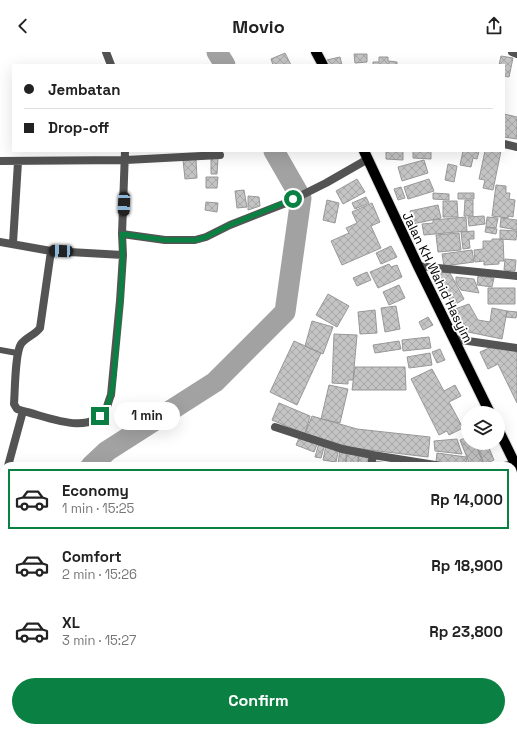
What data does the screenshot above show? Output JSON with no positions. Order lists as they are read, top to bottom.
{
  "streets": {
    "main road": ["Jalan KH Wahid Hasyim"]
  },
  "page": {
    "header": "Movio",
    "banner": ["Jembatan", "Drop-off"],
    "bubble": "1 min",
    "list": [
      {
        "name": "Economy",
        "note": "1 min · 15:25",
        "value": "Rp 14,000"
      },
      {
        "name": "Comfort",
        "note": "2 min · 15:26",
        "value": "Rp 18,900"
      },
      {
        "name": "XL",
        "note": "3 min · 15:27",
        "value": "Rp 23,800"
      }
    ],
    "buttons": "Confirm"
  }
}
